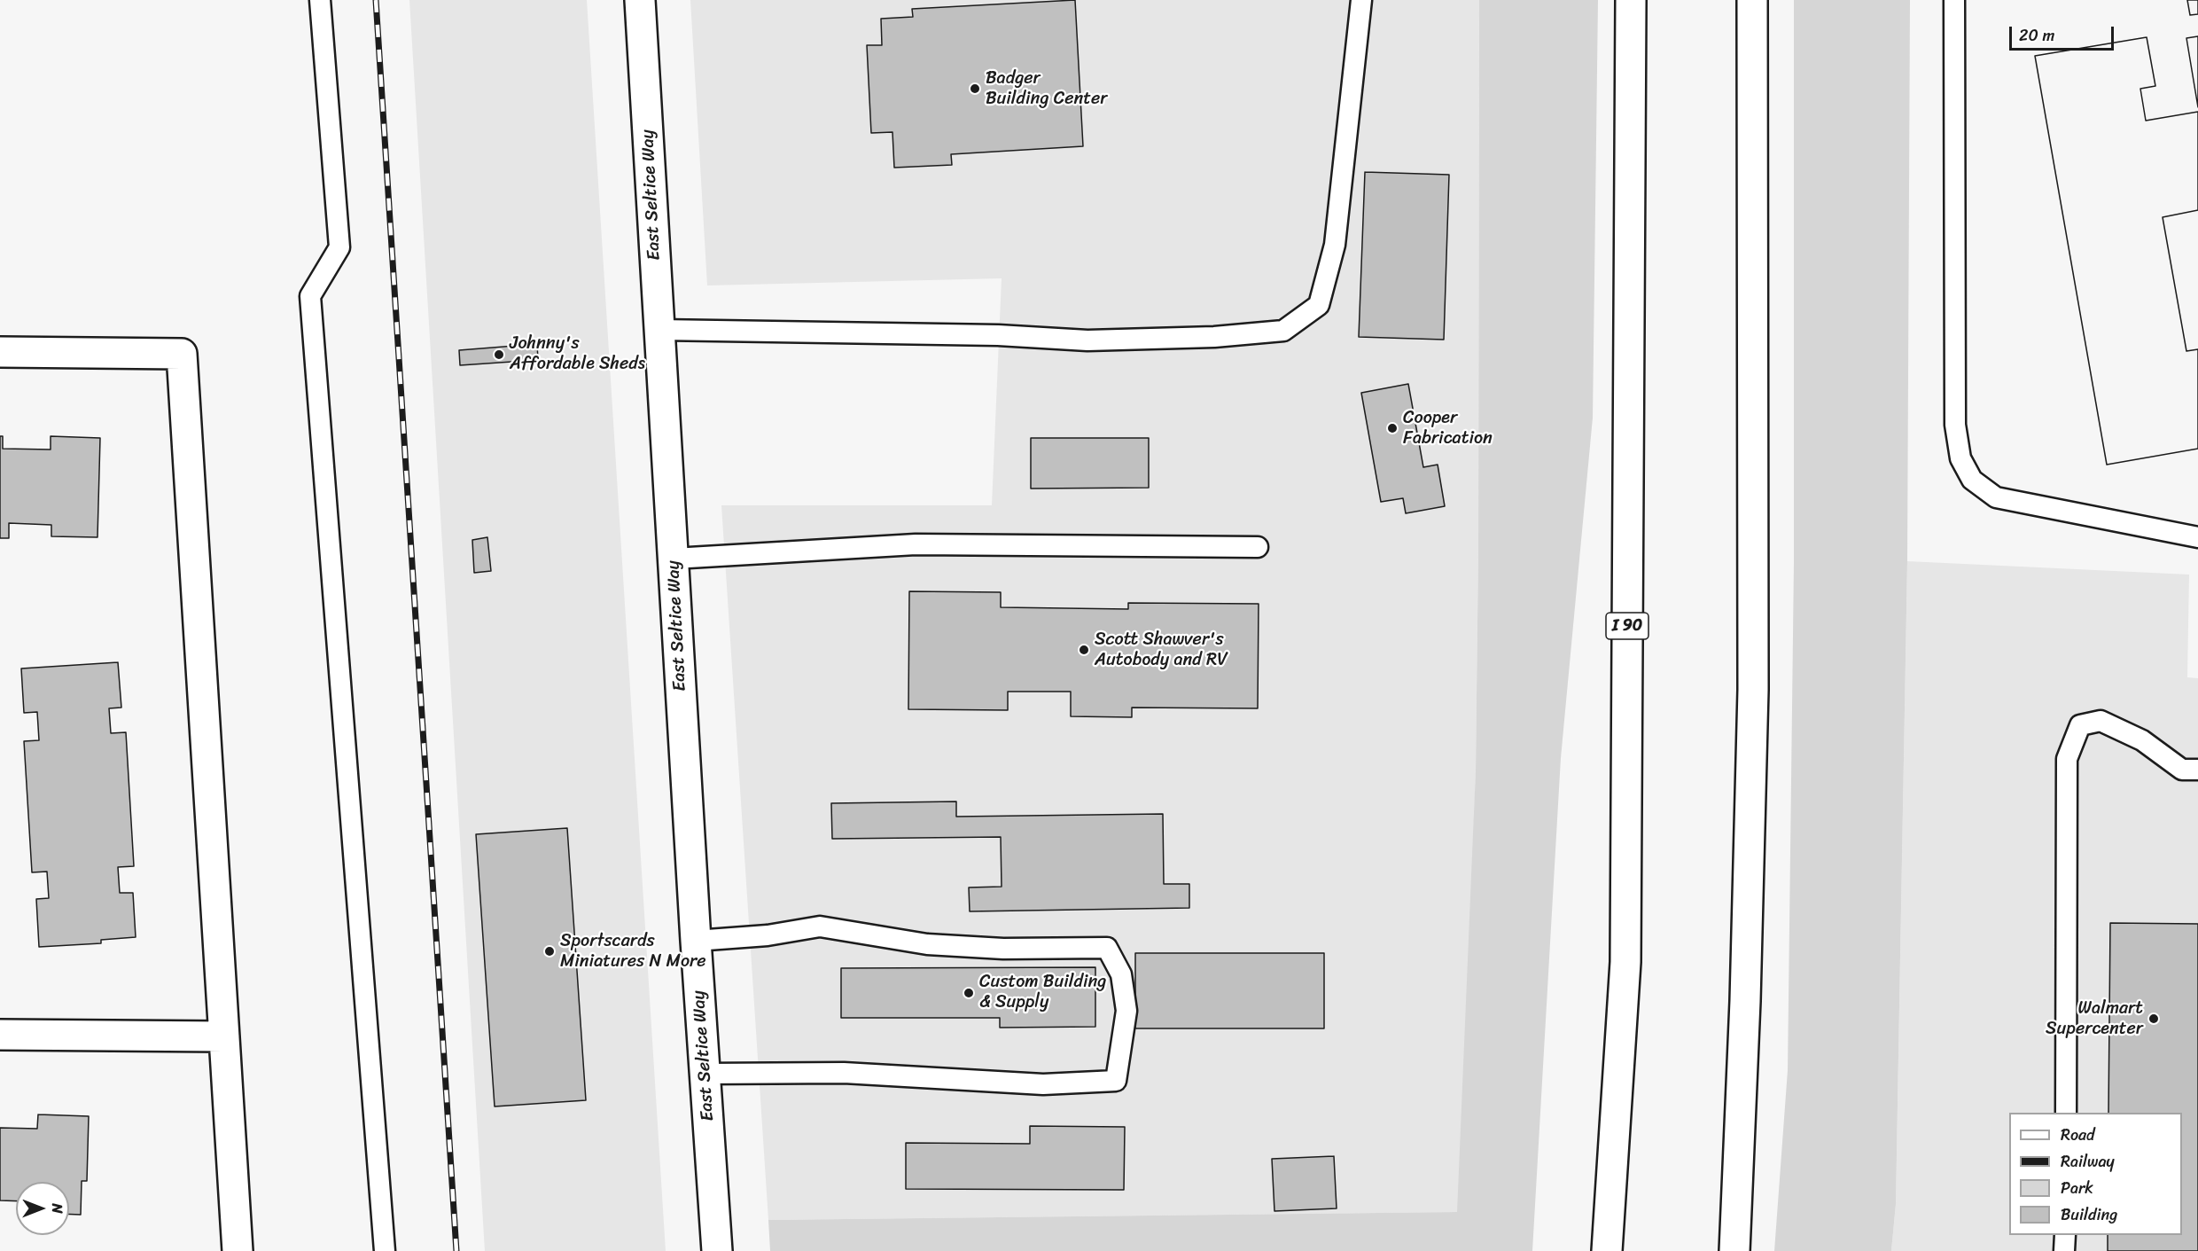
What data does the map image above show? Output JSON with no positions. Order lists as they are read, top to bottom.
{
  "streets": {
    "main road": ["East Seltice Way", "I 90"]
  },
  "places": [
    "Badger Building Center",
    "Johnny's Affordable Sheds",
    "Cooper Fabrication",
    "Scott Shawver's Autobody and RV",
    "Sportscards Miniatures N More",
    "Custom Building & Supply",
    "Walmart Supercenter"
  ],
  "legend": [
    "Road",
    "Railway",
    "Park",
    "Building"
  ],
  "scale_bar": "20 m",
  "north": "right"
}
